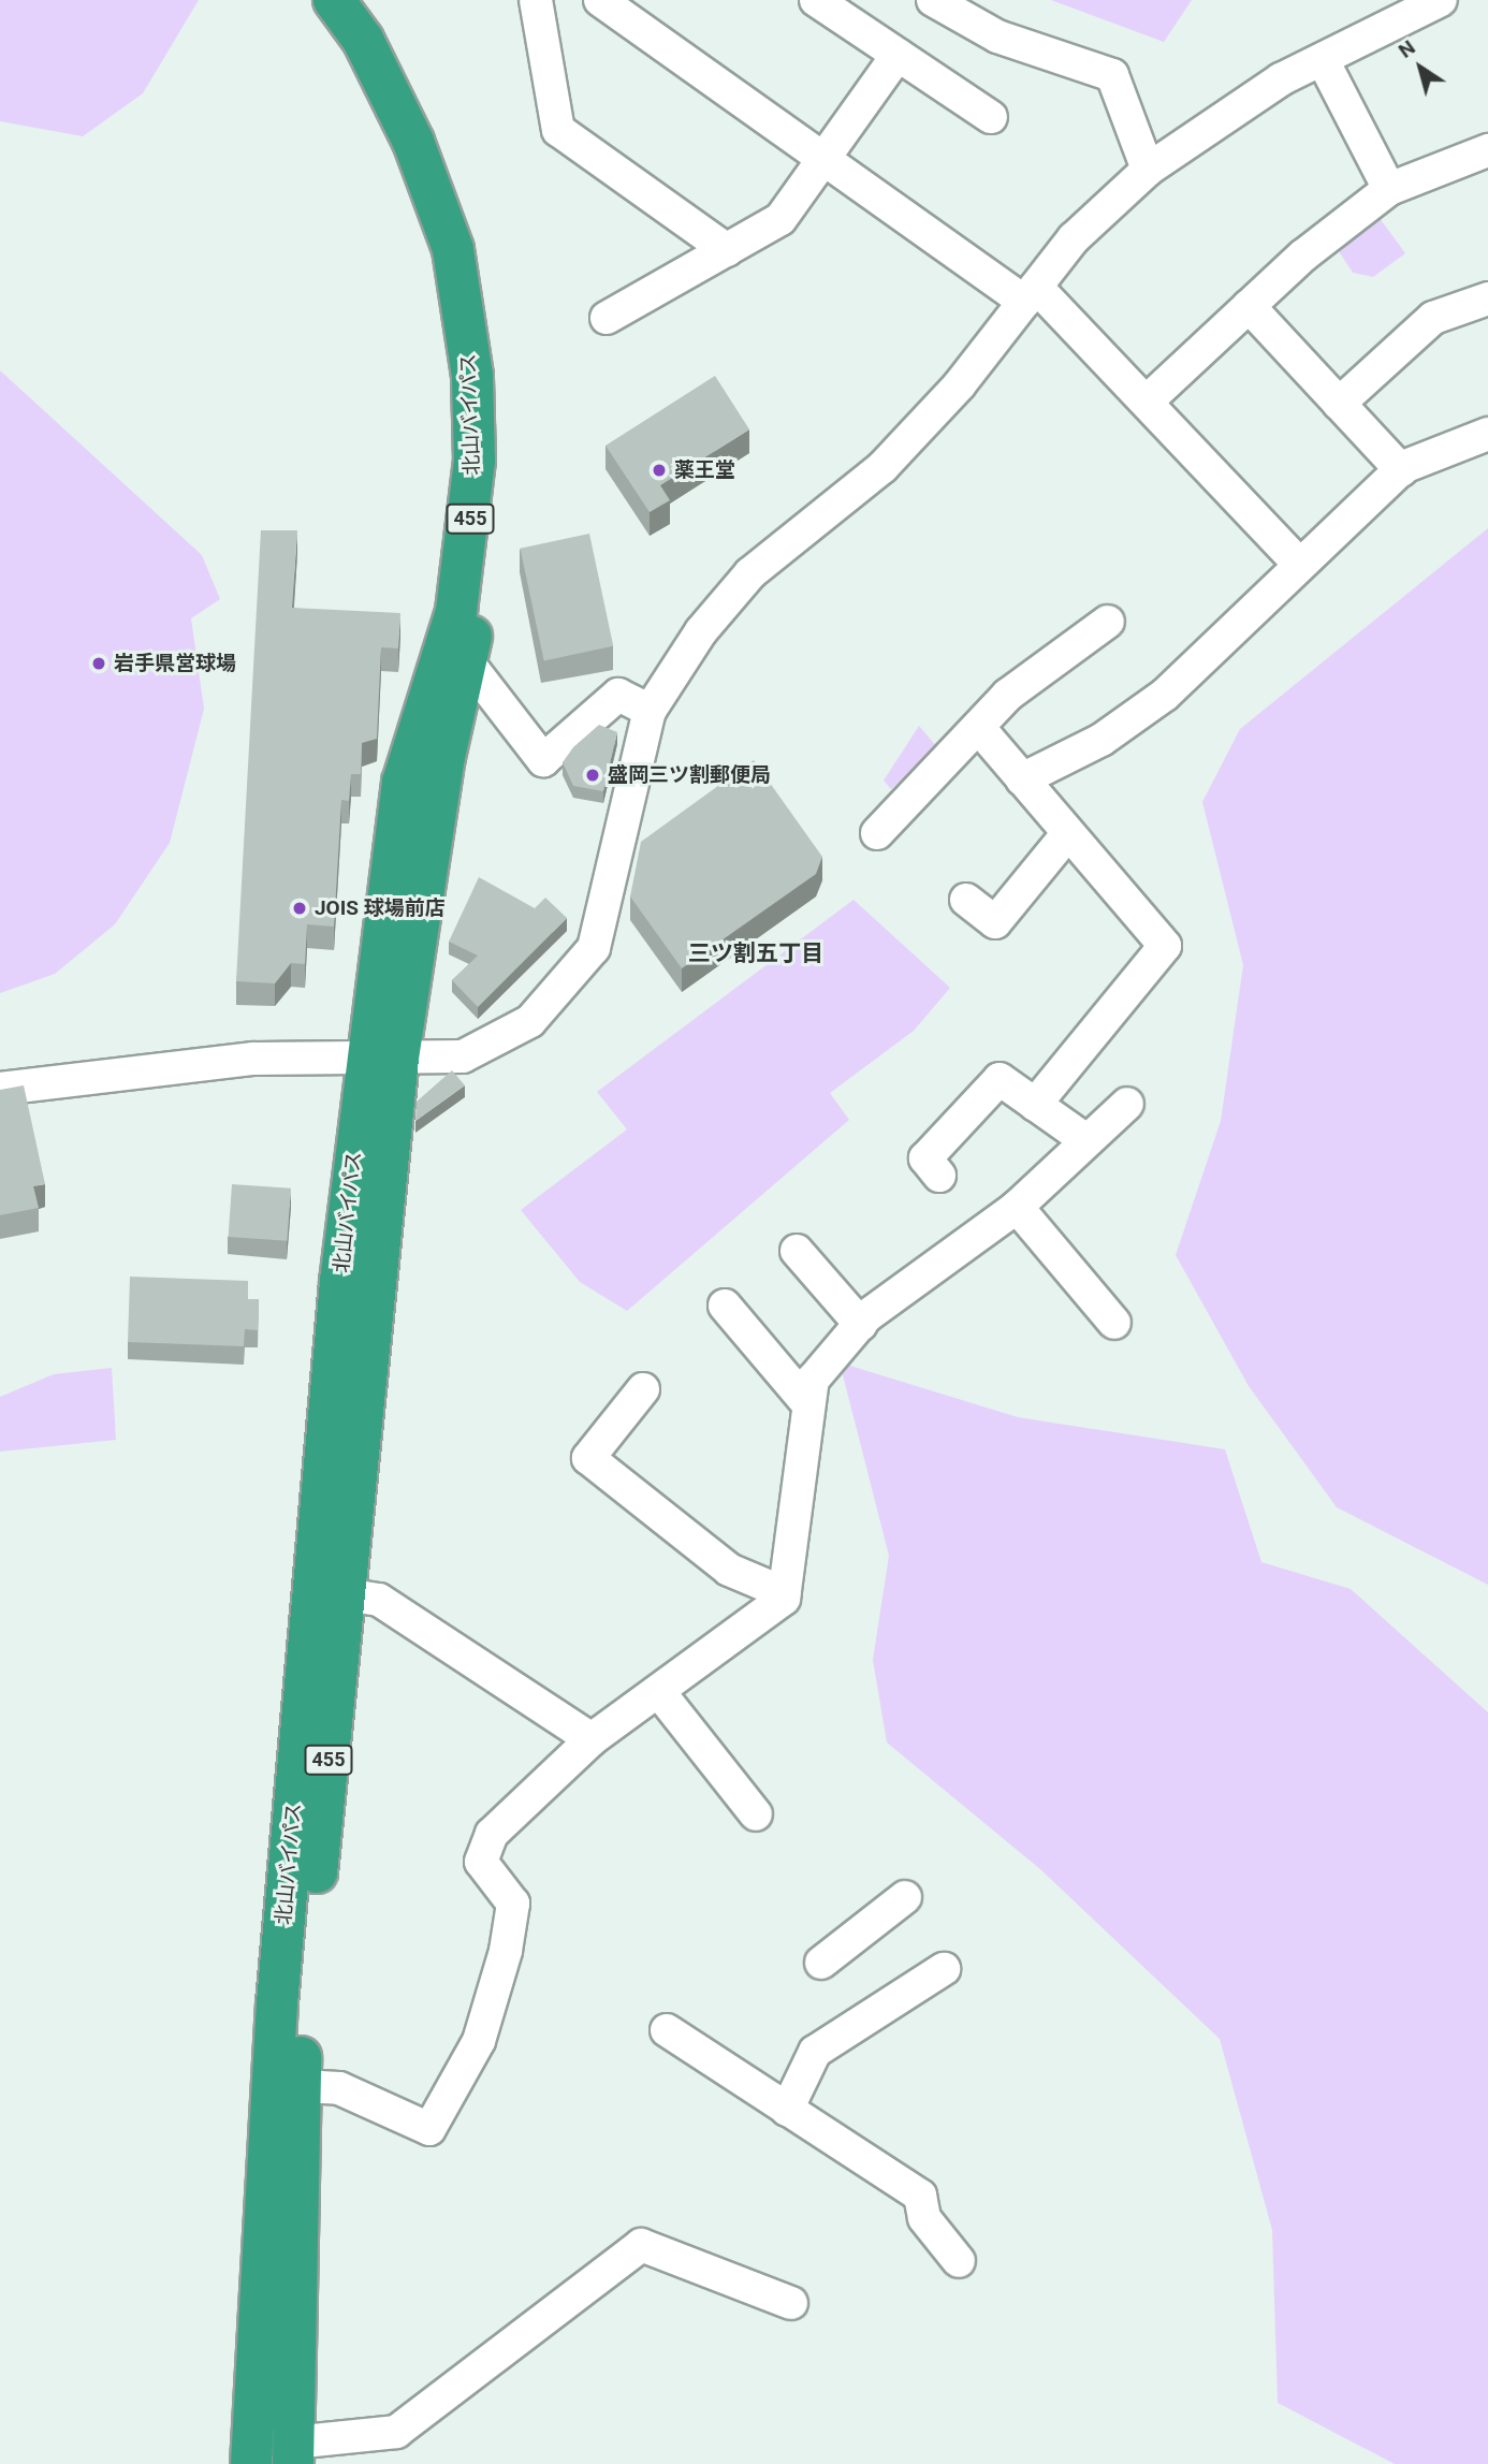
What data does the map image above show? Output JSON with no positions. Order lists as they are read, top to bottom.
{
  "streets": {
    "highway": ["北山バイパス", "455"]
  },
  "districts": ["三ツ割五丁目"],
  "places": [
    "薬王堂",
    "岩手県営球場",
    "盛岡三ツ割郵便局",
    "JOIS 球場前店"
  ],
  "north": "top left"
}
